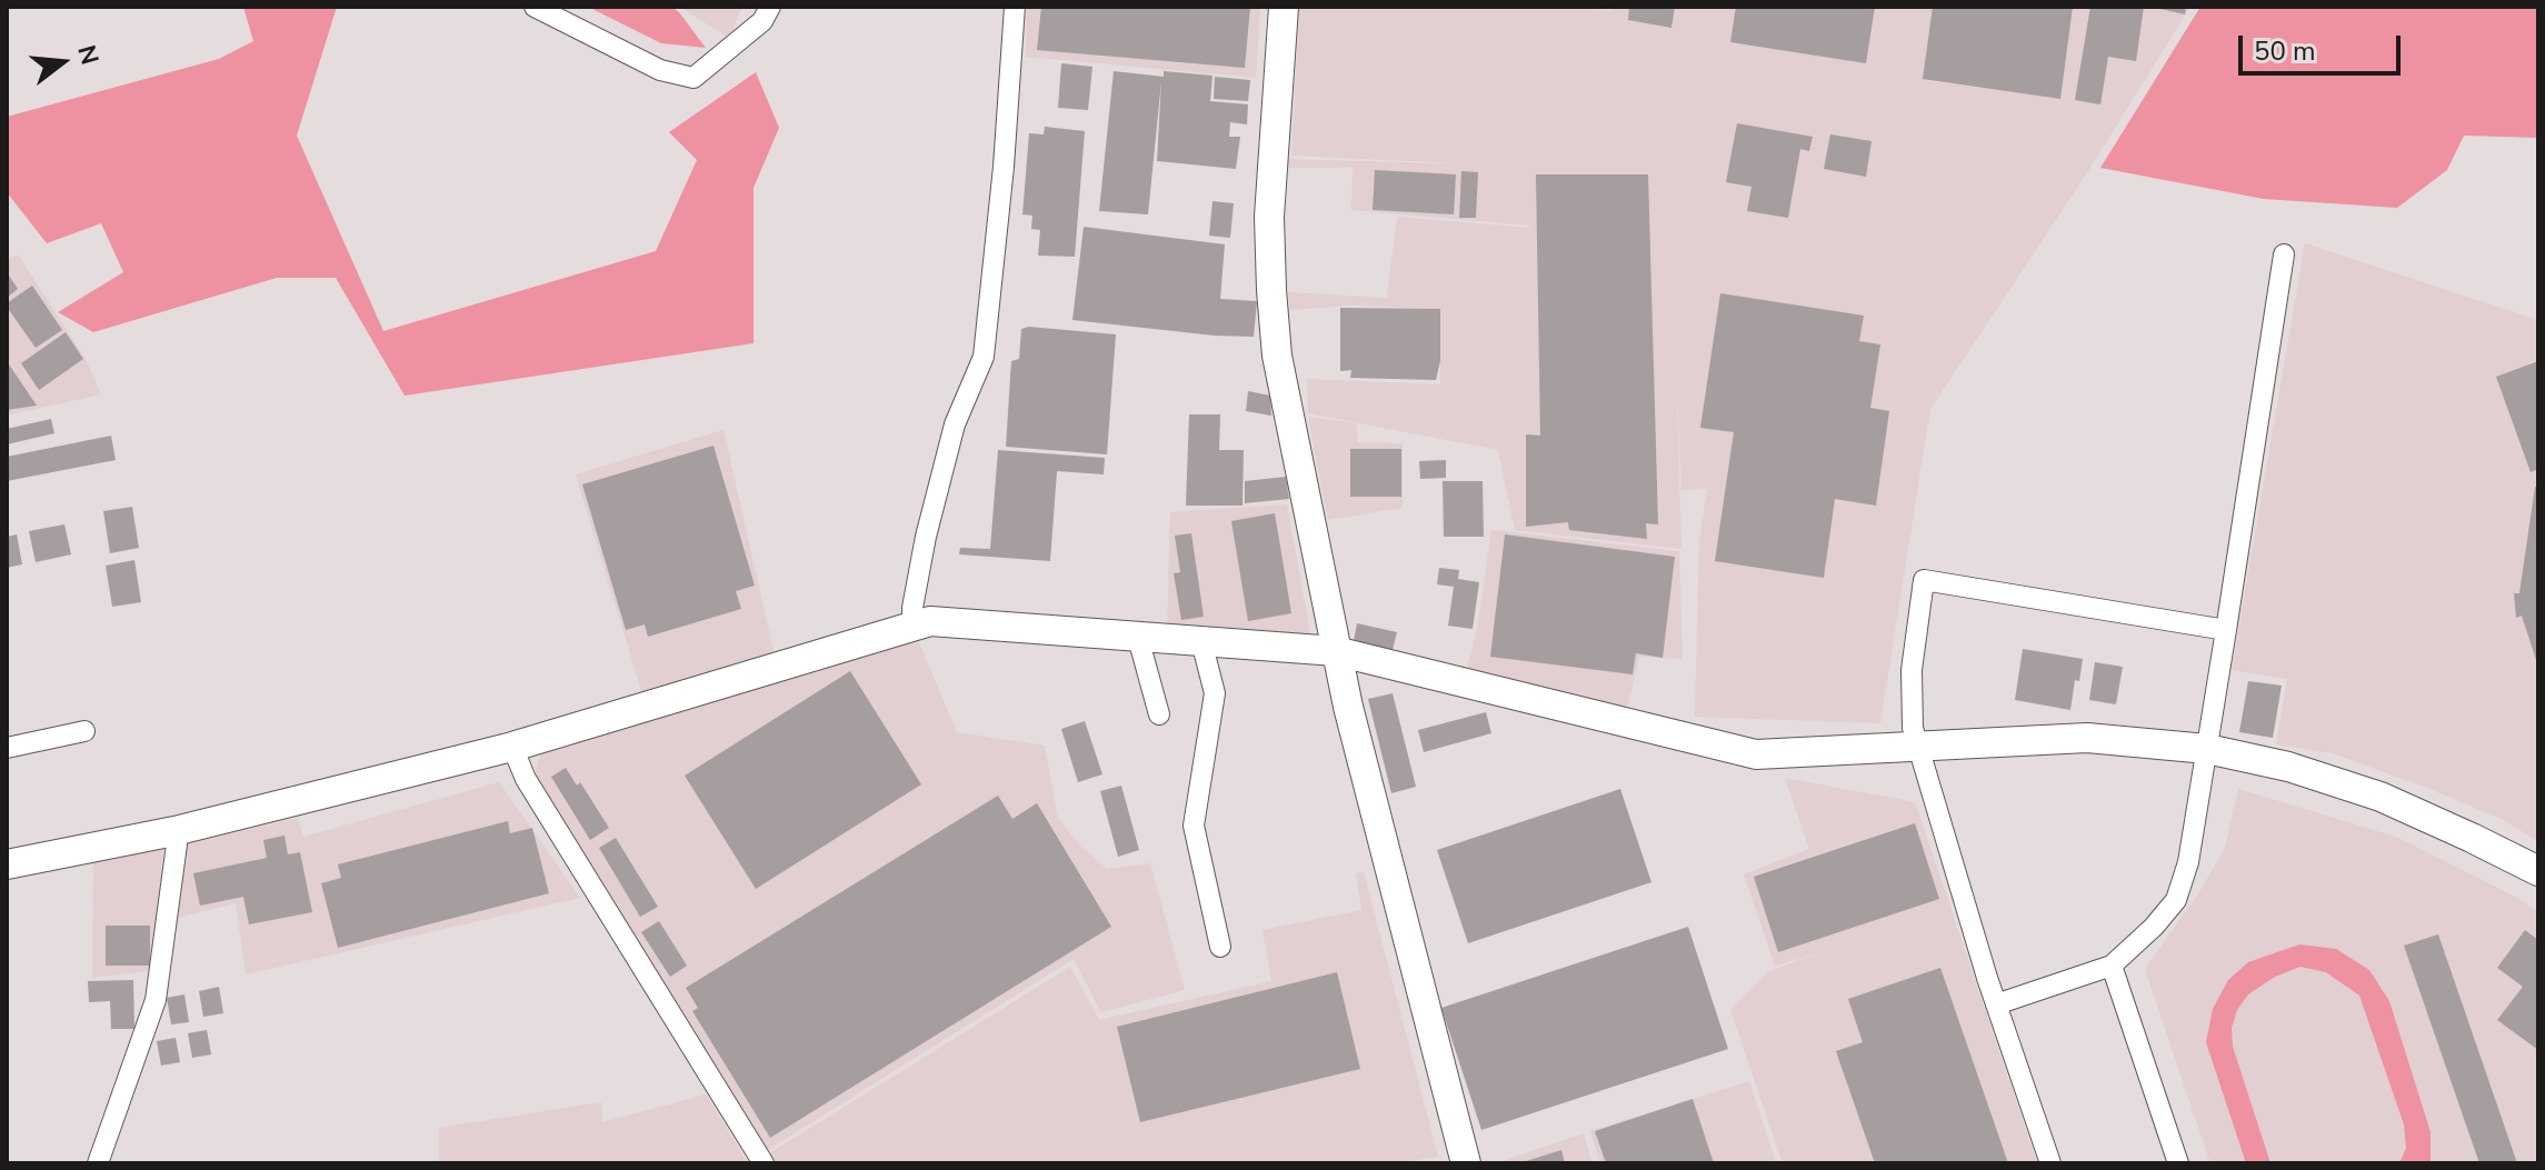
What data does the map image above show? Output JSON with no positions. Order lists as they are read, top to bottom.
{
  "scale_bar": "50 m",
  "north": "right"
}
